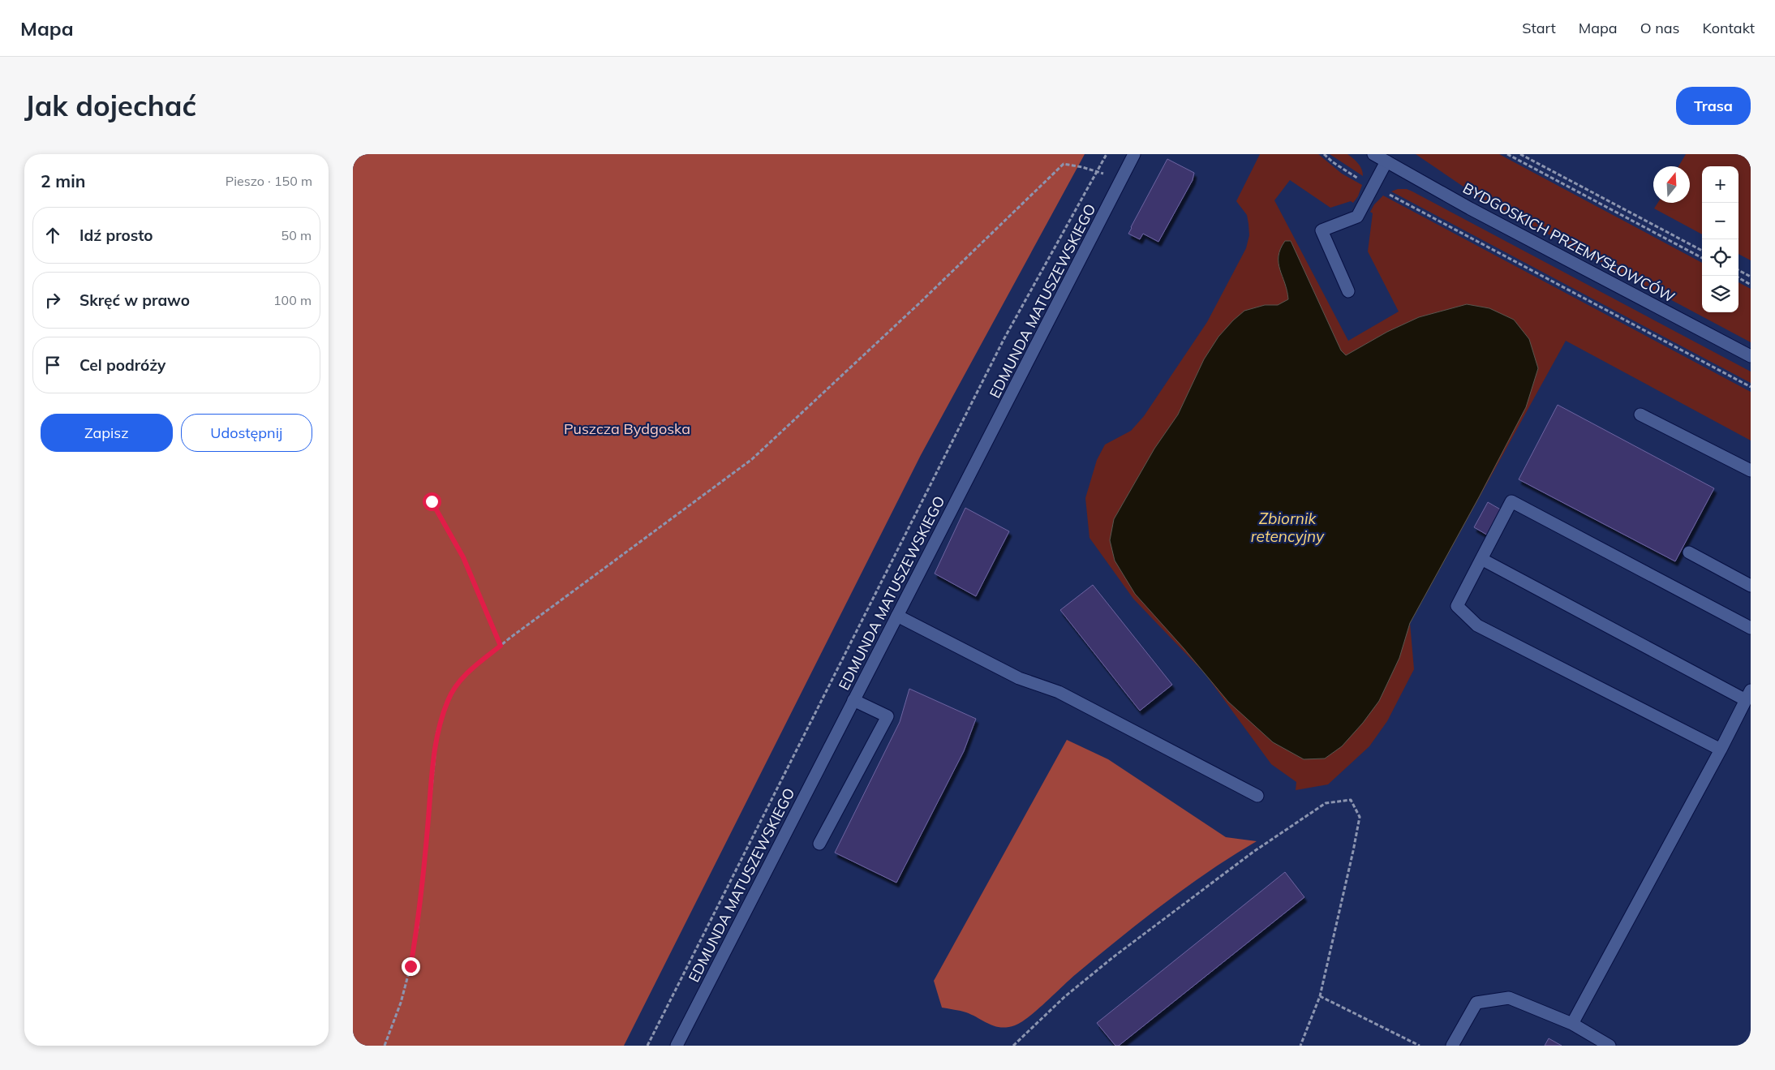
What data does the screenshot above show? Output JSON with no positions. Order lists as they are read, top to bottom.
{
  "streets": {
    "street": ["BYDGOSKICH PRZEMYSŁOWCÓW", "EDMUNDA MATUSZEWSKIEGO"]
  },
  "water": ["Zbiornik retencyjny"],
  "parks": ["Puszcza Bydgoska"],
  "north": "top",
  "page": {
    "header": "Mapa",
    "nav": [
      "Start",
      "Mapa",
      "O nas",
      "Kontakt"
    ],
    "buttons": [
      "Trasa",
      ["Zapisz", "Udostępnij"]
    ],
    "title": "Jak dojechać",
    "heading": ["2 min", "Pieszo · 150 m"],
    "map_buttons": ["+", "−"],
    "list": [
      ["Idź prosto", "50 m"],
      ["Skręć w prawo", "100 m"],
      "Cel podróży"
    ]
  }
}
